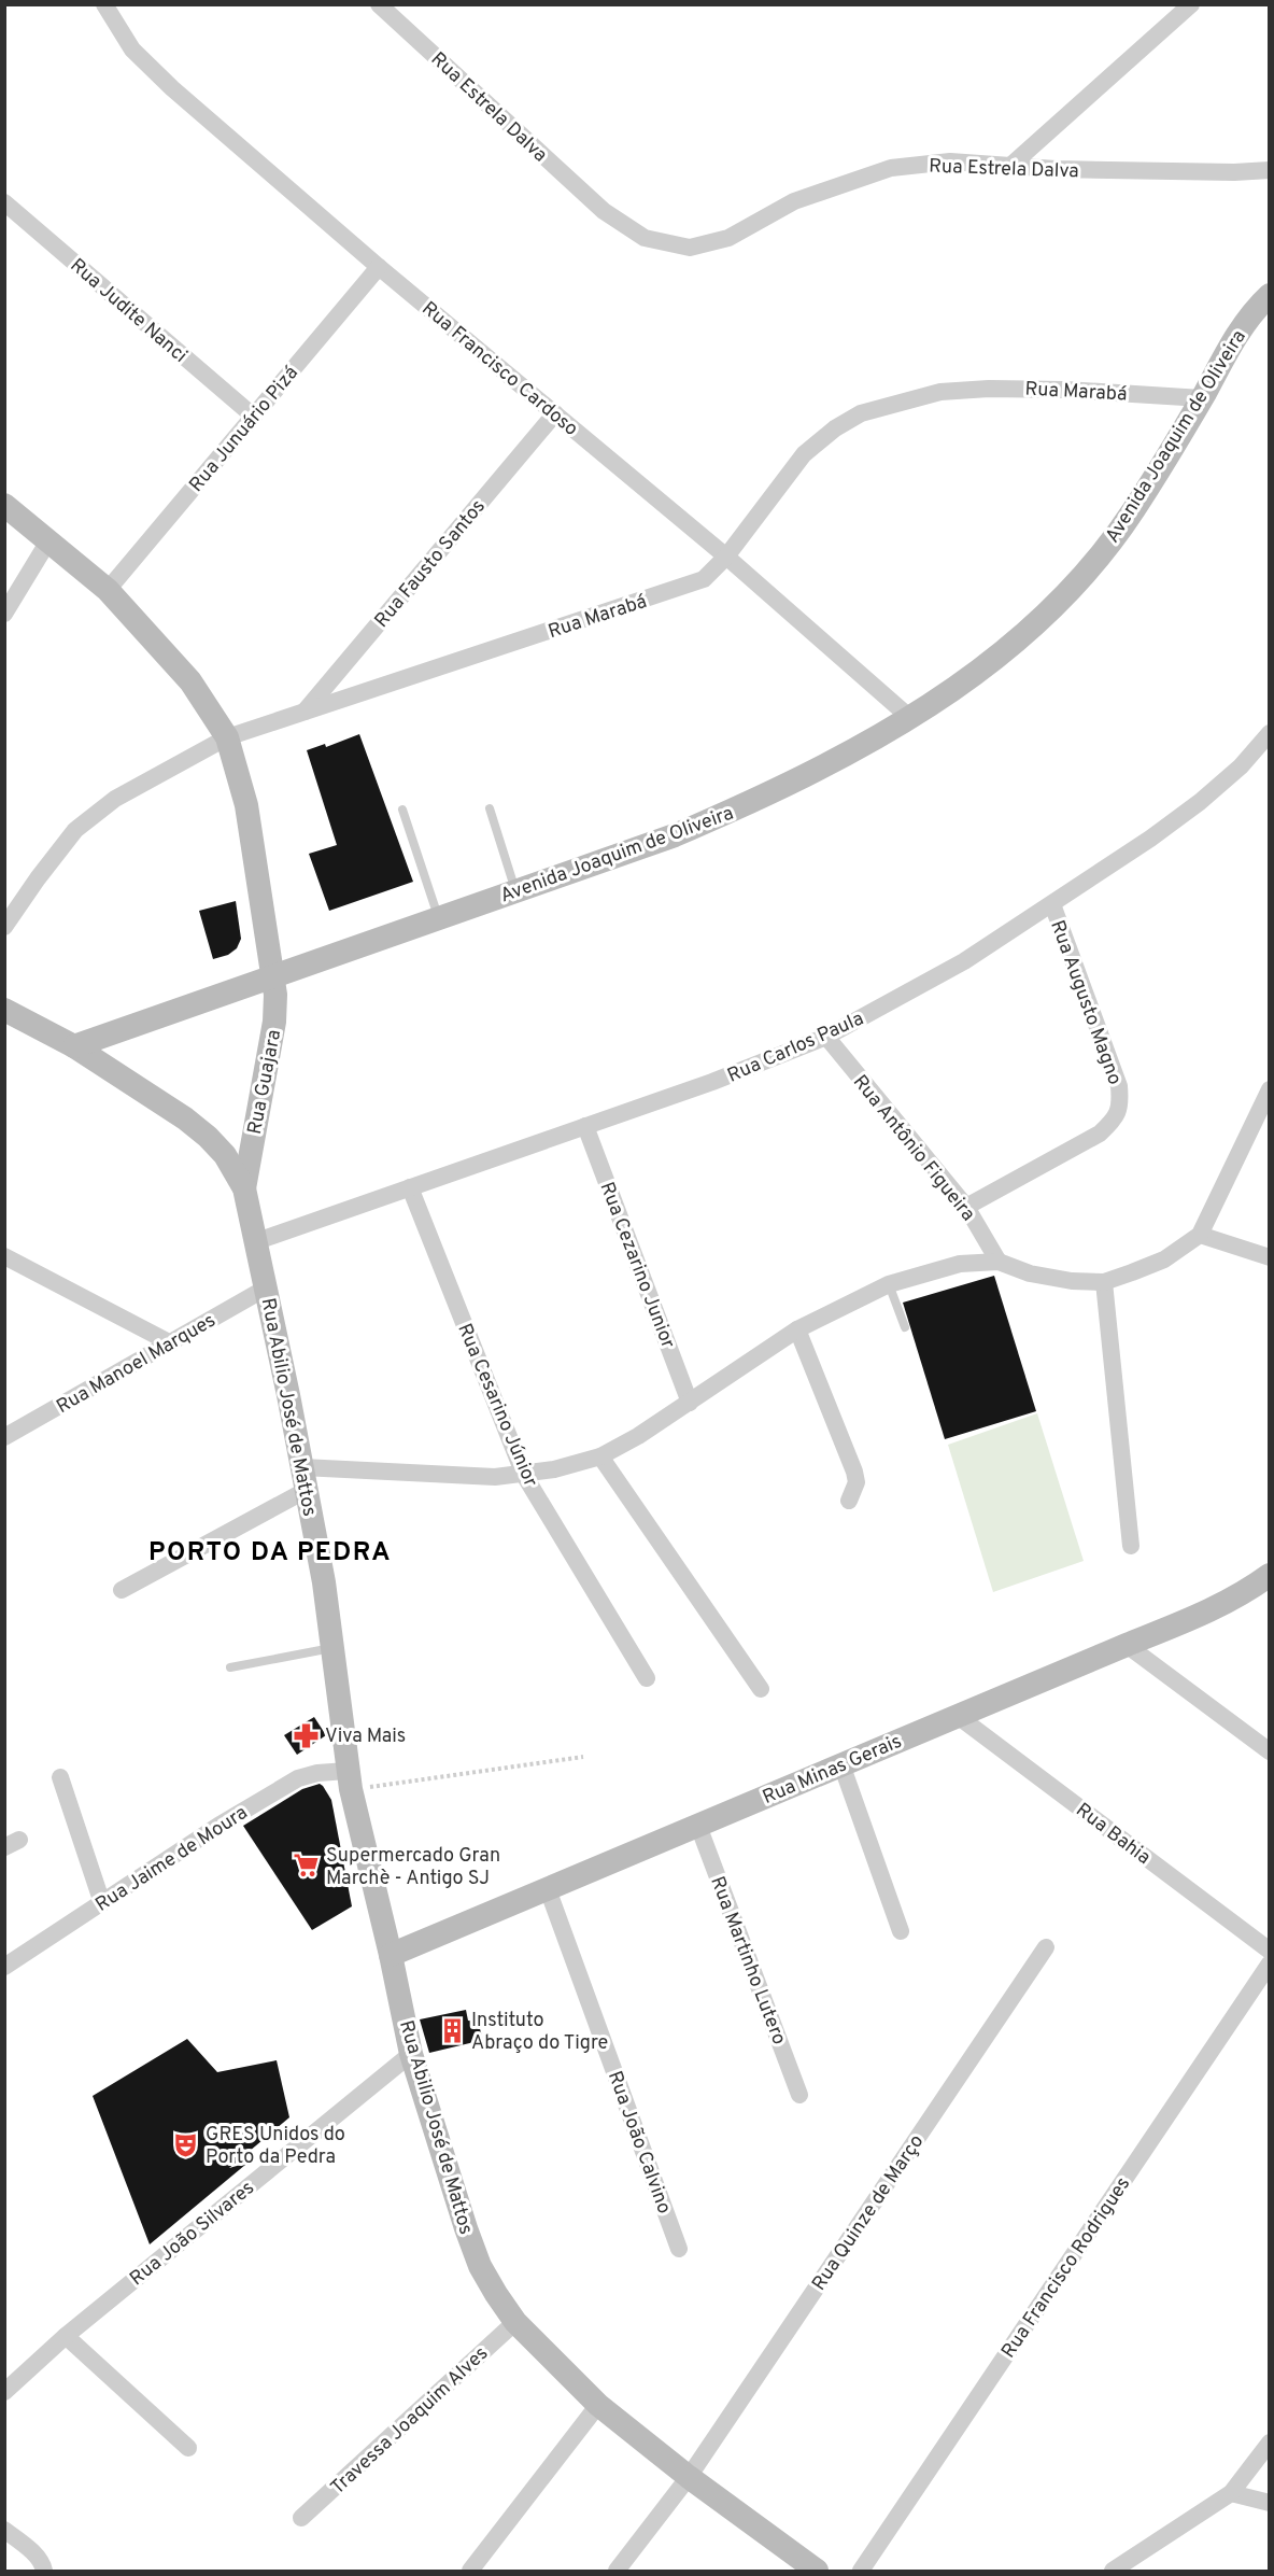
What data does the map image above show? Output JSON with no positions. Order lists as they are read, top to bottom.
{
  "streets": {
    "main road": [
      "Avenida Joaquim de Oliveira",
      "Rua Guajara",
      "Rua Abilio José de Mattos",
      "Rua Minas Gerais"
    ],
    "street": [
      "Rua Estrela Dalva",
      "Rua Judite Nanci",
      "Rua Francisco Cardoso",
      "Rua Marabá",
      "Rua Junuário Pizá",
      "Rua Fausto Santos",
      "Rua Augusto Magno",
      "Rua Carlos Paula",
      "Rua Antônio Figueira",
      "Rua Cezarino Junior",
      "Rua Manoel Marques",
      "Rua Cesarino Júnior",
      "Rua Bahia",
      "Rua Jaime de Moura",
      "Rua Martinho Lutero",
      "Rua João Calvino",
      "Rua Quinze de Março",
      "Rua João Silvares",
      "Rua Francisco Rodrigues",
      "Travessa Joaquim Alves"
    ]
  },
  "crossings": [
    ["Rua Judite Nanci", "Rua Junuário Pizá"],
    ["Rua Francisco Cardoso", "Rua Marabá"],
    ["Rua Francisco Cardoso", "Rua Junuário Pizá"],
    ["Rua Francisco Cardoso", "Avenida Joaquim de Oliveira"],
    ["Rua Francisco Cardoso", "Rua Fausto Santos"],
    ["Rua Marabá", "Avenida Joaquim de Oliveira"],
    ["Rua Marabá", "Rua Fausto Santos"],
    ["Rua Marabá", "Rua Guajara"],
    ["Rua Junuário Pizá", "Rua Guajara"],
    ["Avenida Joaquim de Oliveira", "Rua Guajara"],
    ["Avenida Joaquim de Oliveira", "Rua Abilio José de Mattos"],
    ["Rua Augusto Magno", "Rua Carlos Paula"],
    ["Rua Augusto Magno", "Rua Antônio Figueira"],
    ["Rua Carlos Paula", "Rua Antônio Figueira"],
    ["Rua Carlos Paula", "Rua Cezarino Junior"],
    ["Rua Carlos Paula", "Rua Cesarino Júnior"],
    ["Rua Carlos Paula", "Rua Abilio José de Mattos"],
    ["Rua Guajara", "Rua Abilio José de Mattos"],
    ["Rua Manoel Marques", "Rua Abilio José de Mattos"],
    ["Rua Abilio José de Mattos", "Rua Minas Gerais"],
    ["Rua Abilio José de Mattos", "Rua Jaime de Moura"],
    ["Rua Abilio José de Mattos", "Rua Quinze de Março"],
    ["Rua Abilio José de Mattos", "Rua João Silvares"],
    ["Rua Abilio José de Mattos", "Travessa Joaquim Alves"],
    ["Rua Minas Gerais", "Rua Bahia"],
    ["Rua Minas Gerais", "Rua Martinho Lutero"],
    ["Rua Minas Gerais", "Rua João Calvino"]
  ],
  "districts": ["PORTO DA PEDRA"],
  "places": {
    "pharmacy": ["Viva Mais"],
    "supermarket": ["Supermercado Gran Marchè - Antigo SJ"],
    "building": ["Instituto Abraço do Tigre"],
    "theatre": ["GRES Unidos do Porto da Pedra"]
  }
}
